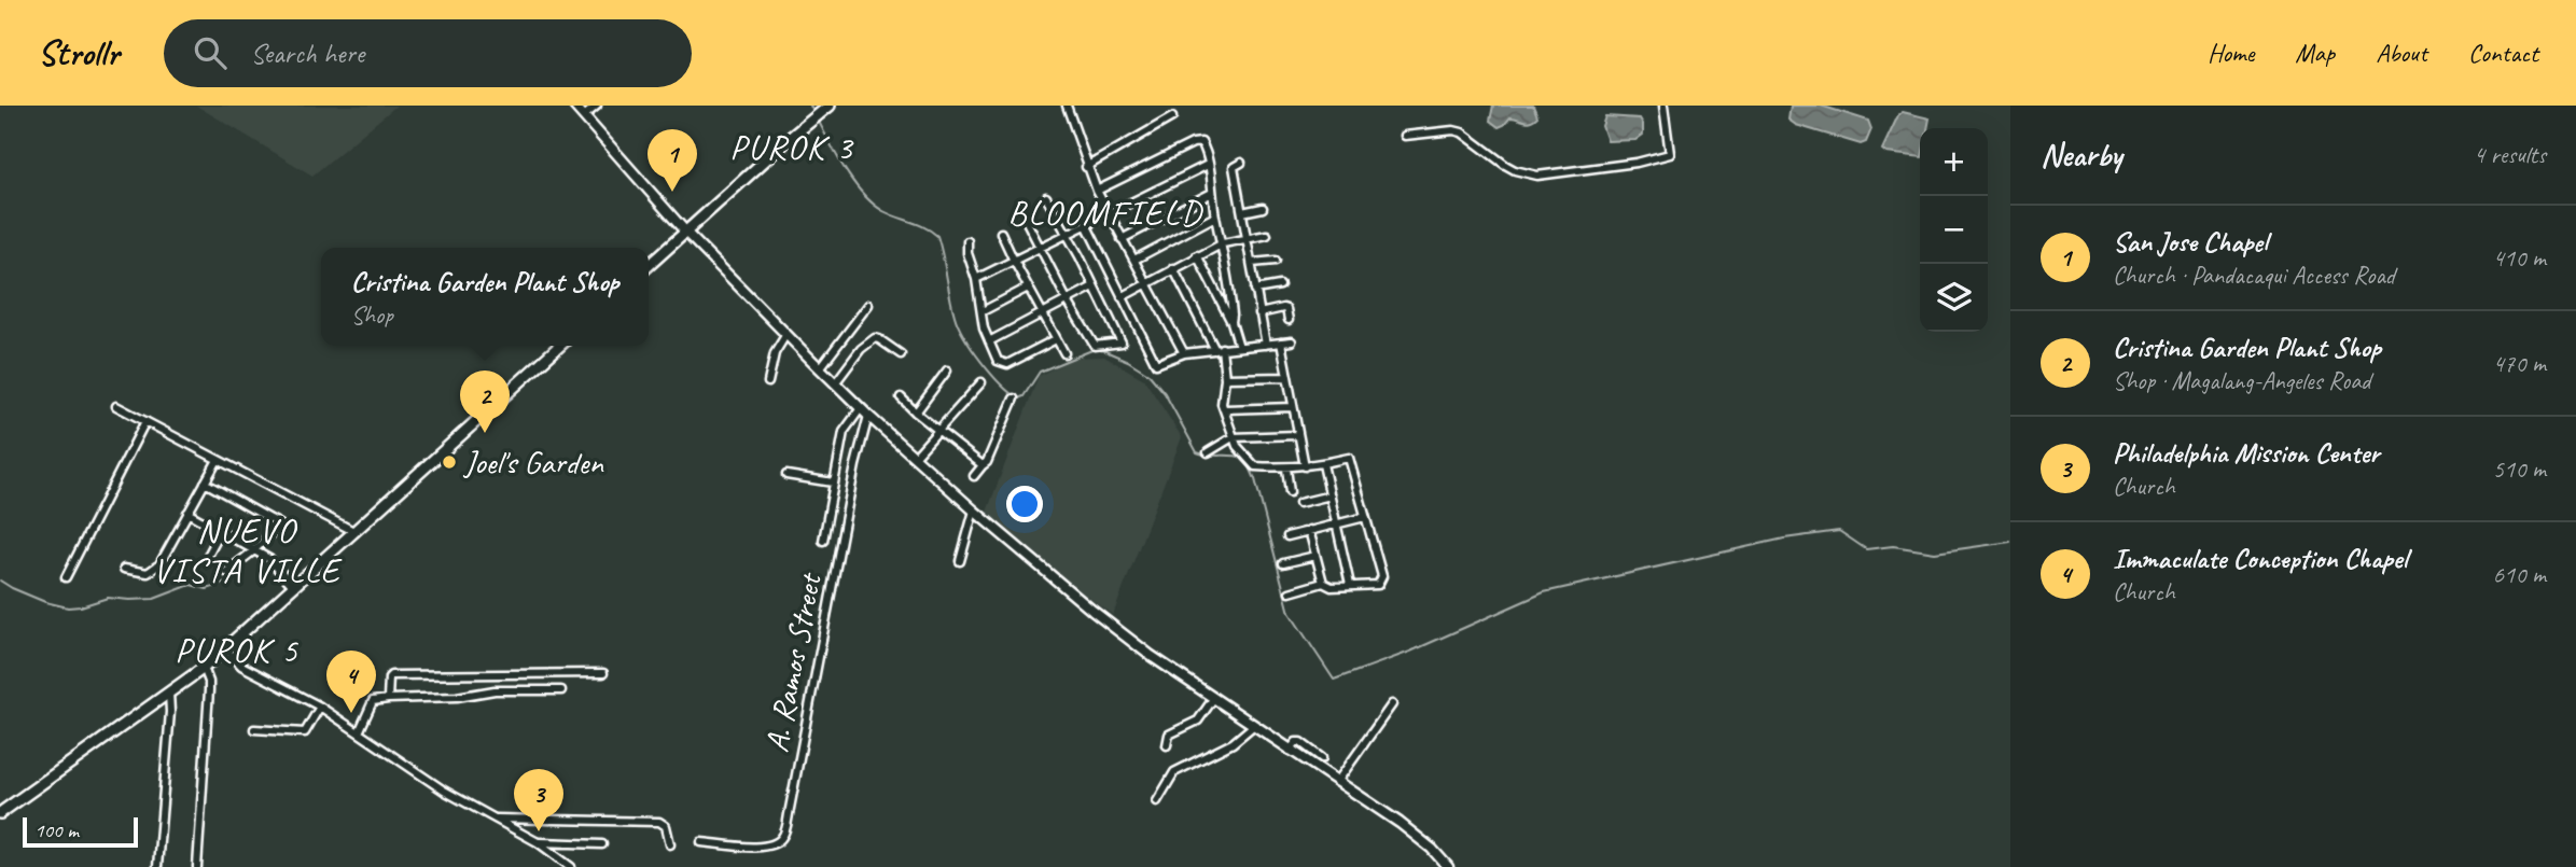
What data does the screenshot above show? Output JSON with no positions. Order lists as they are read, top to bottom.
{
  "streets": {
    "street": ["A. Ramos Street"]
  },
  "districts": [
    "PUROK 3",
    "BLOOMFIELD",
    "NUEVO VISTA VILLE",
    "PUROK 5"
  ],
  "places": ["Joel's Garden"],
  "scale_bar": "100 m",
  "page": {
    "header": "Strollr",
    "search": "Search here",
    "nav": [
      "Home",
      "Map",
      "About",
      "Contact"
    ],
    "heading": ["Nearby", "4 results"],
    "map_buttons": ["+", "−"],
    "pins": [
      "1",
      "2",
      "4",
      "3"
    ],
    "list": [
      {
        "mark": "1",
        "name": "San Jose Chapel",
        "note": "Church · Pandacaqui Access Road",
        "value": "410 m"
      },
      {
        "mark": "2",
        "name": "Cristina Garden Plant Shop",
        "note": "Shop · Magalang-Angeles Road",
        "value": "470 m"
      },
      {
        "mark": "3",
        "name": "Philadelphia Mission Center",
        "note": "Church",
        "value": "510 m"
      },
      {
        "mark": "4",
        "name": "Immaculate Conception Chapel",
        "note": "Church",
        "value": "610 m"
      }
    ],
    "popup": ["Cristina Garden Plant Shop", "Shop"],
    "scale": "100 m"
  }
}
